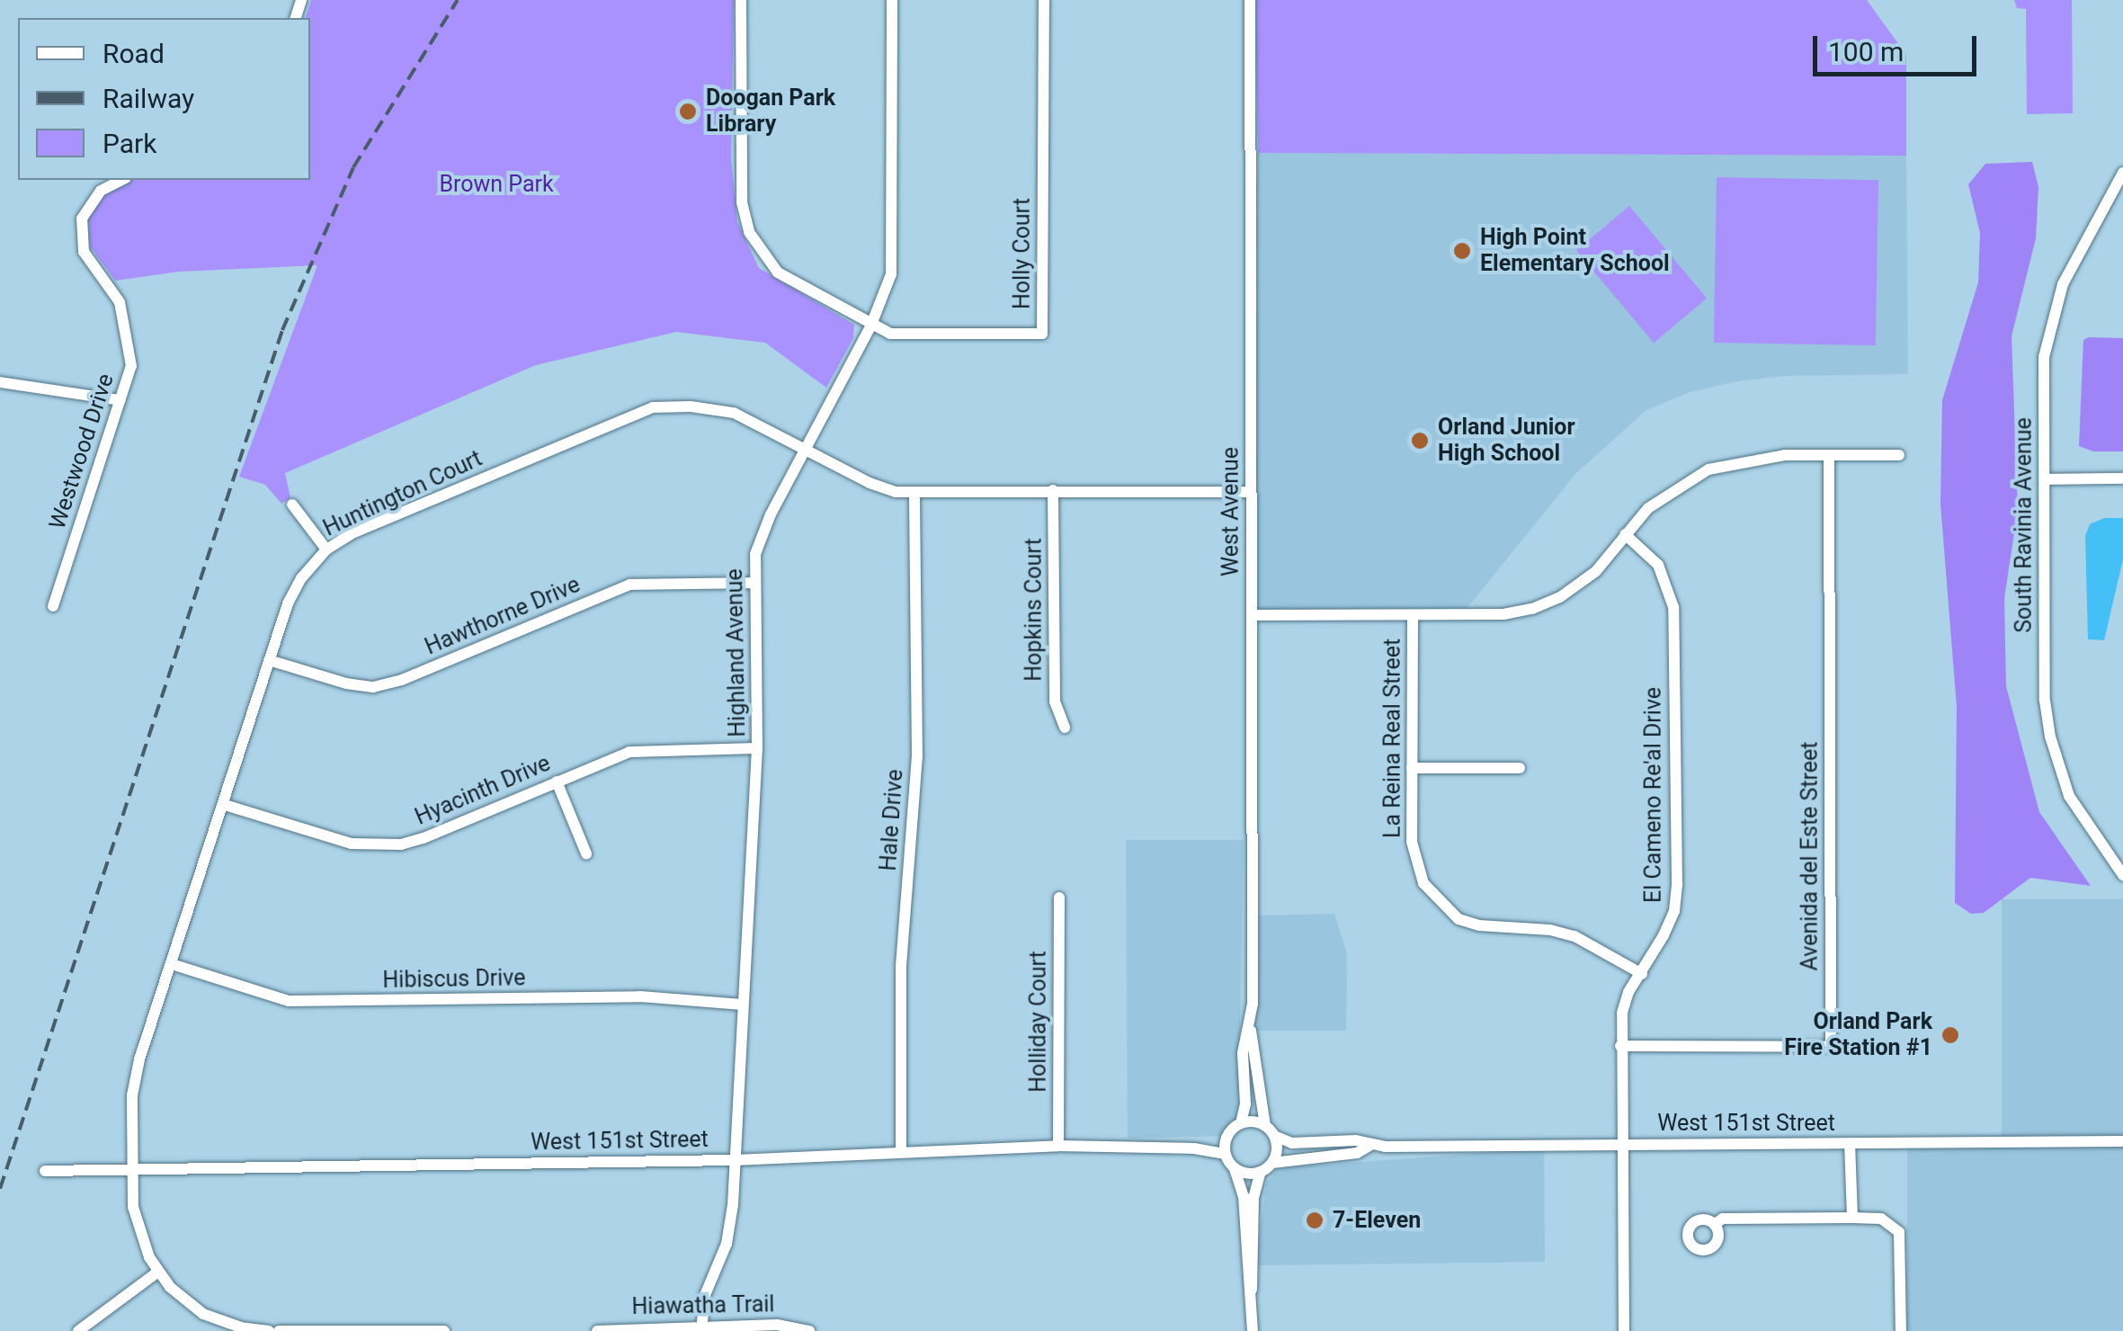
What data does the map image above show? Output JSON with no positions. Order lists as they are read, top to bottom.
{
  "streets": {
    "street": [
      "Holly Court",
      "Westwood Drive",
      "Huntington Court",
      "West Avenue",
      "South Ravinia Avenue",
      "Hopkins Court",
      "Hawthorne Drive",
      "Highland Avenue",
      "La Reina Real Street",
      "Hyacinth Drive",
      "El Cameno Re'al Drive",
      "Hale Drive",
      "Avenida del Este Street",
      "Hibiscus Drive",
      "Holliday Court",
      "West 151st Street",
      "Hiawatha Trail"
    ]
  },
  "crossings": [
    ["Holly Court", "Highland Avenue"],
    ["Huntington Court", "West Avenue"],
    ["Huntington Court", "Hopkins Court"],
    ["Huntington Court", "Hawthorne Drive"],
    ["Huntington Court", "Highland Avenue"],
    ["Huntington Court", "Hyacinth Drive"],
    ["Huntington Court", "Hale Drive"],
    ["Huntington Court", "Hibiscus Drive"],
    ["Huntington Court", "West 151st Street"],
    ["West Avenue", "West 151st Street"],
    ["Hawthorne Drive", "Highland Avenue"],
    ["Highland Avenue", "Hyacinth Drive"],
    ["Highland Avenue", "Hibiscus Drive"],
    ["Highland Avenue", "West 151st Street"],
    ["Highland Avenue", "Hiawatha Trail"],
    ["La Reina Real Street", "El Cameno Re'al Drive"],
    ["El Cameno Re'al Drive", "Avenida del Este Street"],
    ["El Cameno Re'al Drive", "West 151st Street"],
    ["Hale Drive", "West 151st Street"],
    ["Holliday Court", "West 151st Street"]
  ],
  "parks": ["Brown Park"],
  "places": [
    "Doogan Park Library",
    "High Point Elementary School",
    "Orland Junior High School",
    "Orland Park Fire Station #1",
    "7-Eleven"
  ],
  "legend": ["Road", "Railway", "Park"],
  "scale_bar": "100 m"
}
